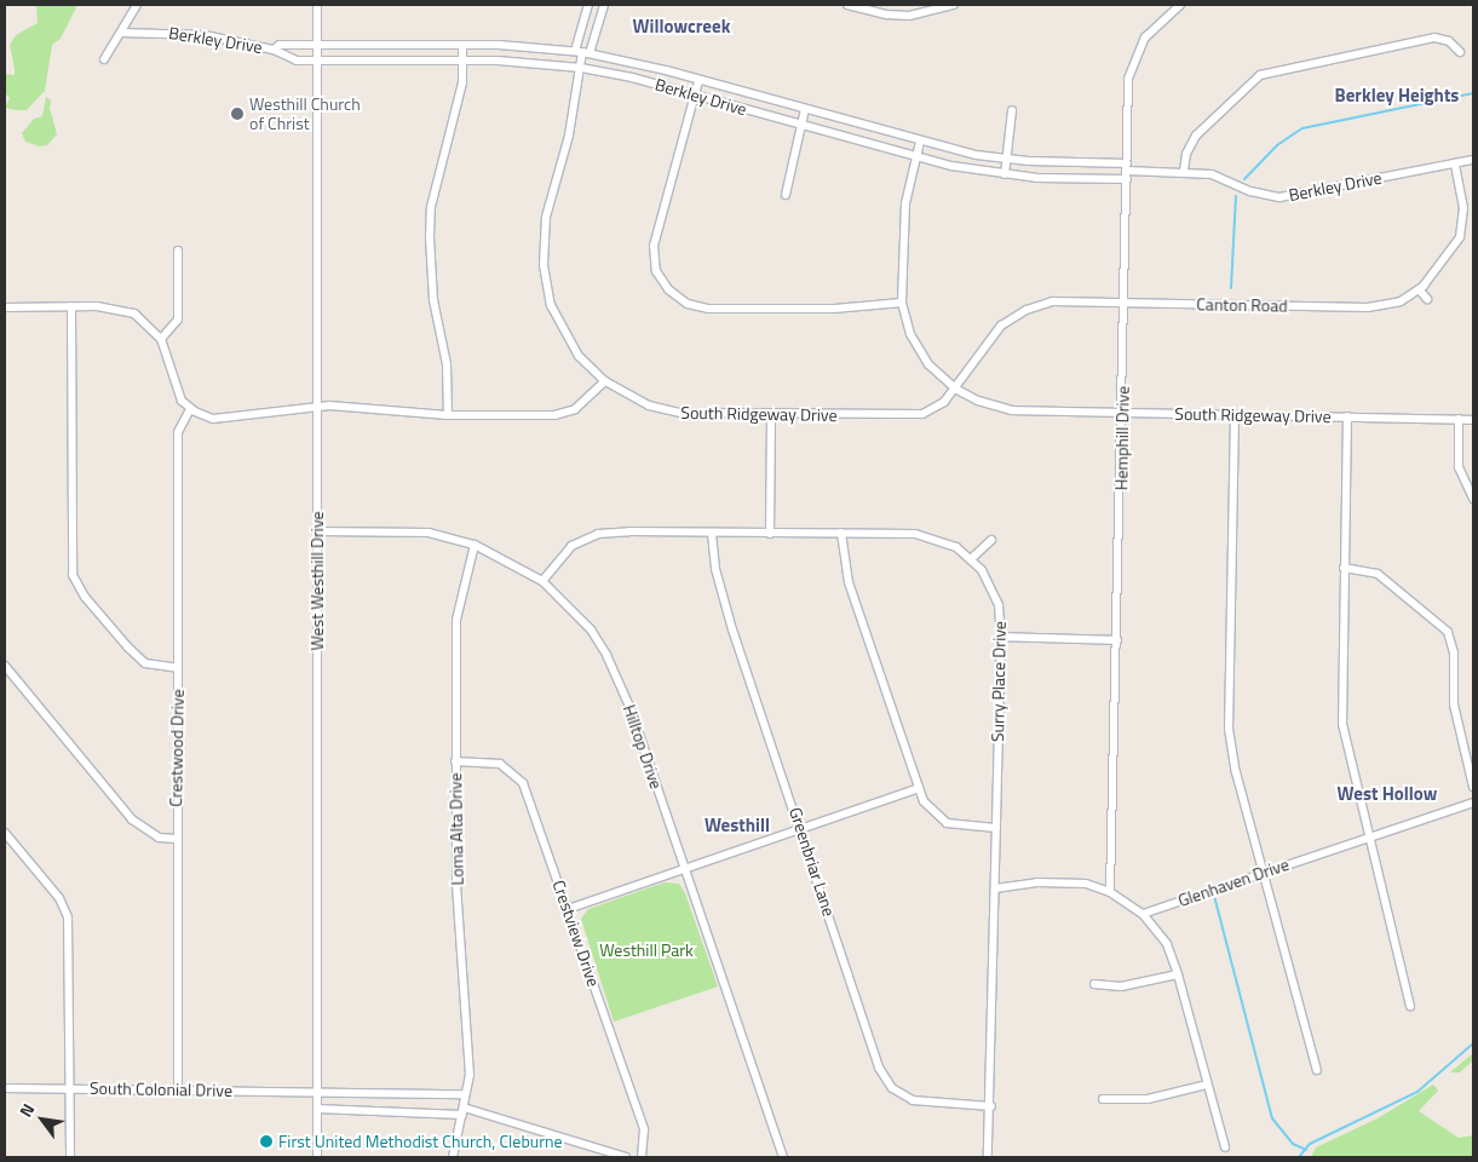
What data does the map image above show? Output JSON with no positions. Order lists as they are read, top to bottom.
{
  "streets": {
    "street": [
      "Berkley Drive",
      "Canton Road",
      "South Ridgeway Drive",
      "Hemphill Drive",
      "West Westhill Drive",
      "Surry Place Drive",
      "Hilltop Drive",
      "Crestwood Drive",
      "Loma Alta Drive",
      "Greenbriar Lane",
      "Glenhaven Drive",
      "Crestview Drive",
      "South Colonial Drive"
    ]
  },
  "crossings": [
    ["Berkley Drive", "Canton Road"],
    ["Berkley Drive", "South Ridgeway Drive"],
    ["Berkley Drive", "Hemphill Drive"],
    ["Berkley Drive", "West Westhill Drive"],
    ["Canton Road", "South Ridgeway Drive"],
    ["Canton Road", "Hemphill Drive"],
    ["South Ridgeway Drive", "Hemphill Drive"],
    ["West Westhill Drive", "Hilltop Drive"],
    ["West Westhill Drive", "South Colonial Drive"],
    ["Surry Place Drive", "Hilltop Drive"],
    ["Surry Place Drive", "Greenbriar Lane"],
    ["Hilltop Drive", "Loma Alta Drive"],
    ["Crestwood Drive", "South Colonial Drive"],
    ["Loma Alta Drive", "Crestview Drive"],
    ["Loma Alta Drive", "South Colonial Drive"]
  ],
  "districts": [
    "Willowcreek",
    "Berkley Heights",
    "West Hollow",
    "Westhill"
  ],
  "parks": ["Westhill Park"],
  "places": ["Westhill Church of Christ", "First United Methodist Church, Cleburne"],
  "north": "top left"
}
